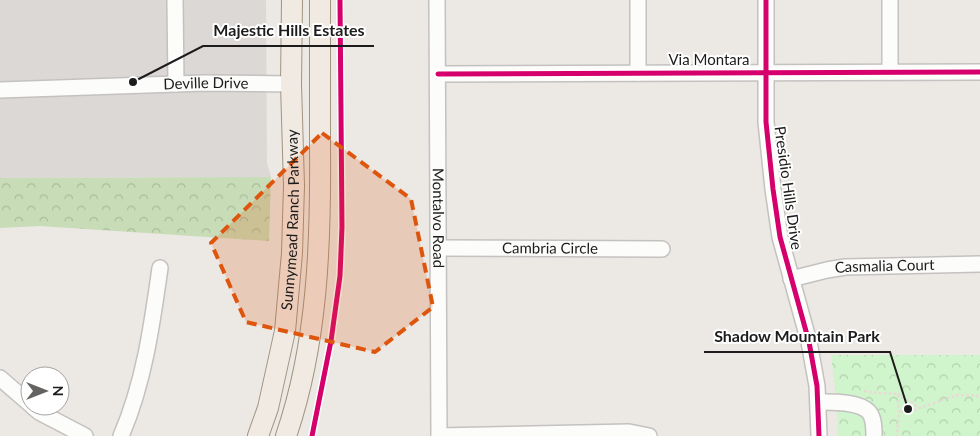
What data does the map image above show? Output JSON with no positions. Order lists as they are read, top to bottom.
{
  "streets": {
    "main road": ["Sunnymead Ranch Parkway"],
    "street": [
      "Via Montara",
      "Deville Drive",
      "Presidio Hills Drive",
      "Montalvo Road",
      "Cambria Circle",
      "Casmalia Court"
    ]
  },
  "crossings": [
    ["Via Montara", "Presidio Hills Drive"],
    ["Via Montara", "Montalvo Road"],
    ["Deville Drive", "Sunnymead Ranch Parkway"],
    ["Presidio Hills Drive", "Casmalia Court"],
    ["Montalvo Road", "Cambria Circle"]
  ],
  "places": ["Majestic Hills Estates", "Shadow Mountain Park"],
  "north": "right"
}
